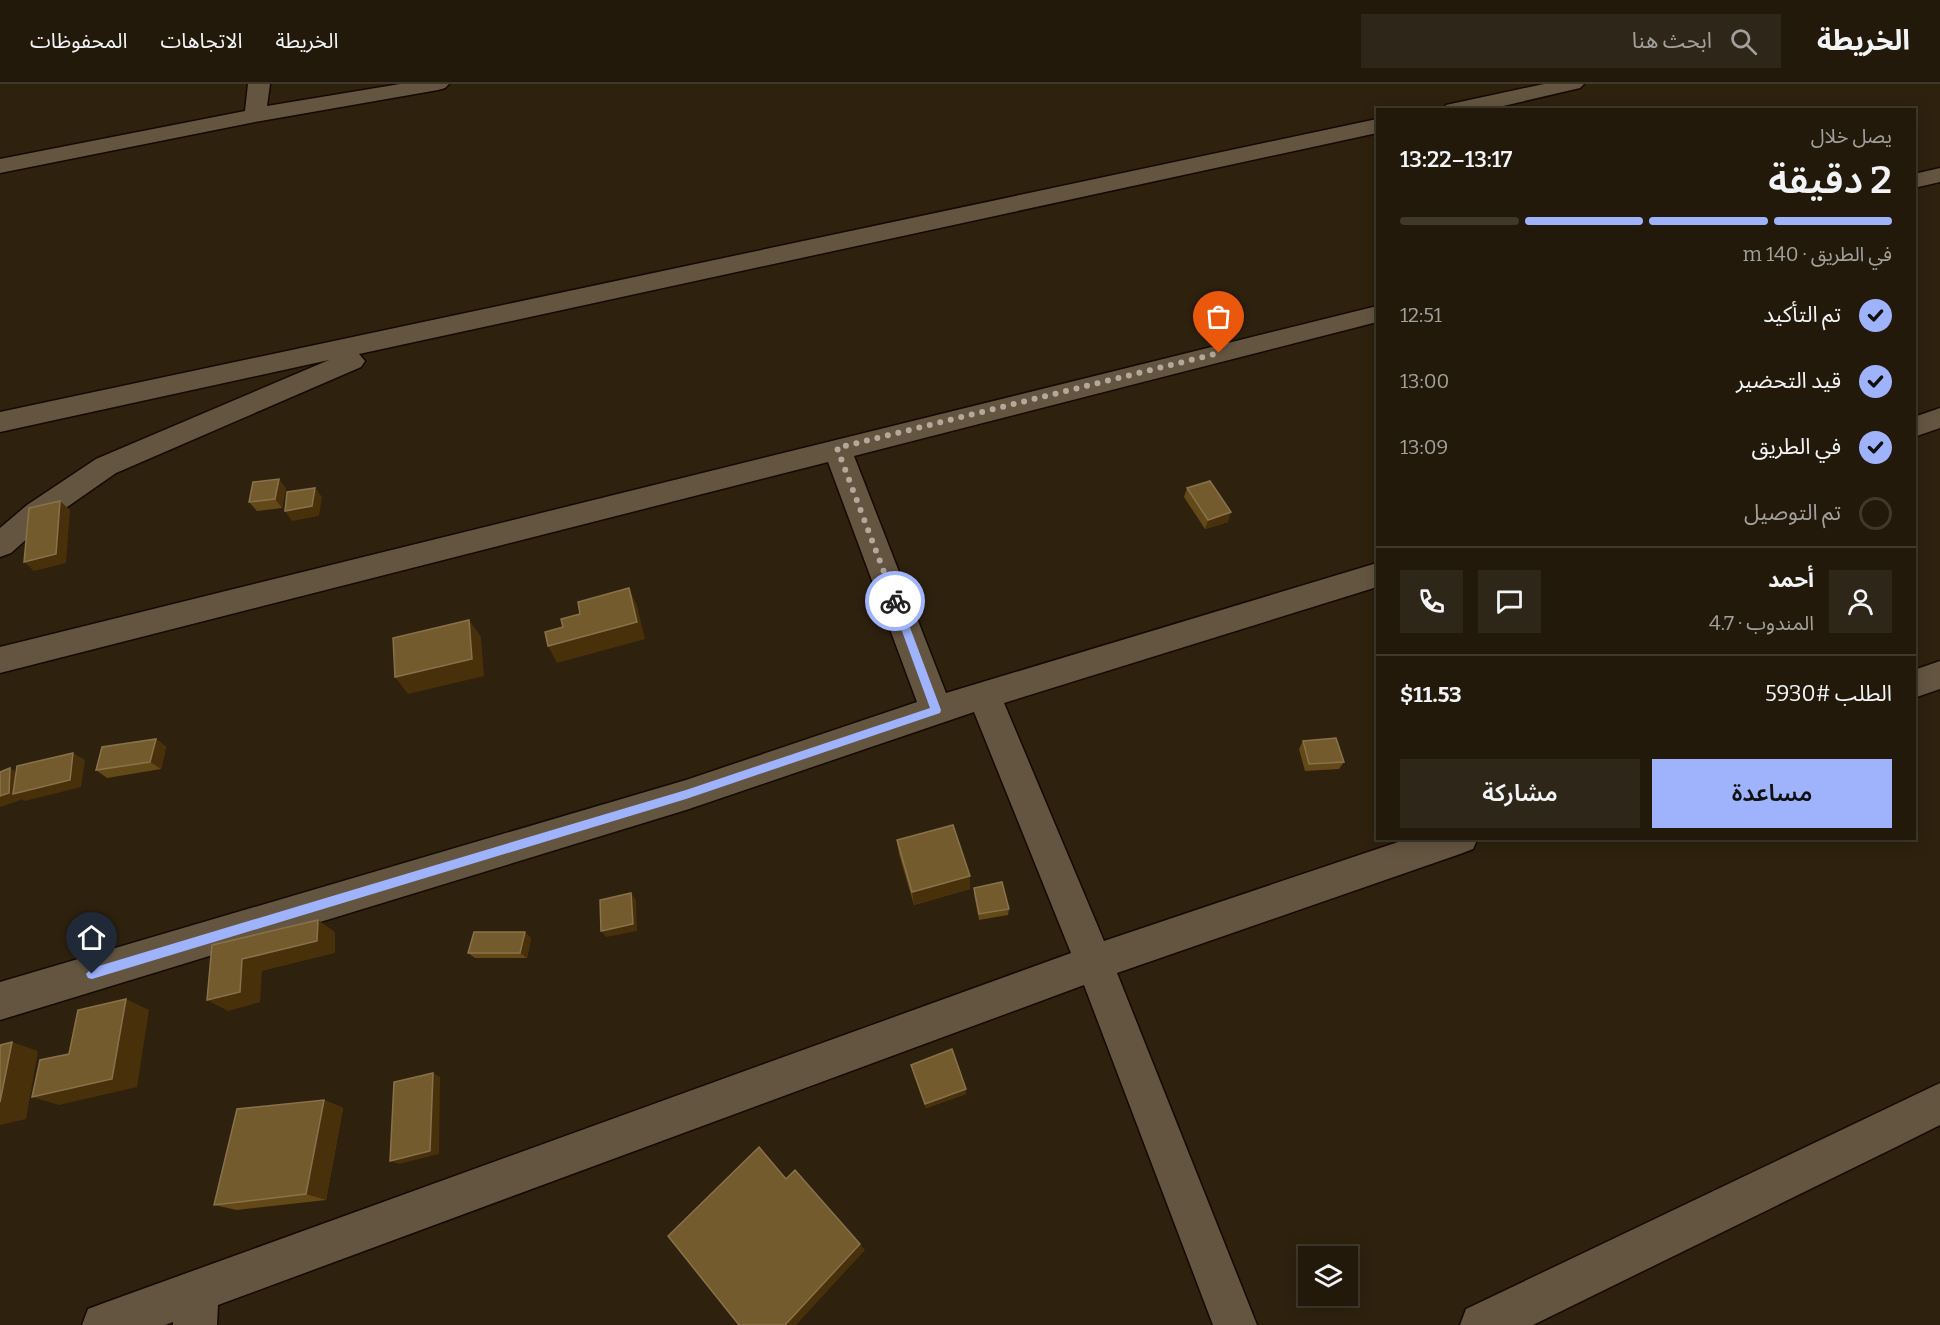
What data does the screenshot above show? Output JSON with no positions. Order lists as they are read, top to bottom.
{
  "page": {
    "header": "الخريطة",
    "search": "ابحث هنا",
    "nav": ["الخريطة", "الاتجاهات", "المحفوظات"],
    "heading": ["2 دقيقة", "يصل خلال", "13:17–13:22"],
    "panel": [
      "أحمد",
      "المندوب · 4.7",
      "الطلب #5930",
      "$11.53"
    ],
    "bar": "في الطريق · 140 m",
    "list": [
      ["تم التأكيد", "12:51"],
      ["قيد التحضير", "13:00"],
      ["في الطريق", "13:09"],
      "تم التوصيل"
    ],
    "buttons": ["مساعدة", "مشاركة"]
  }
}
